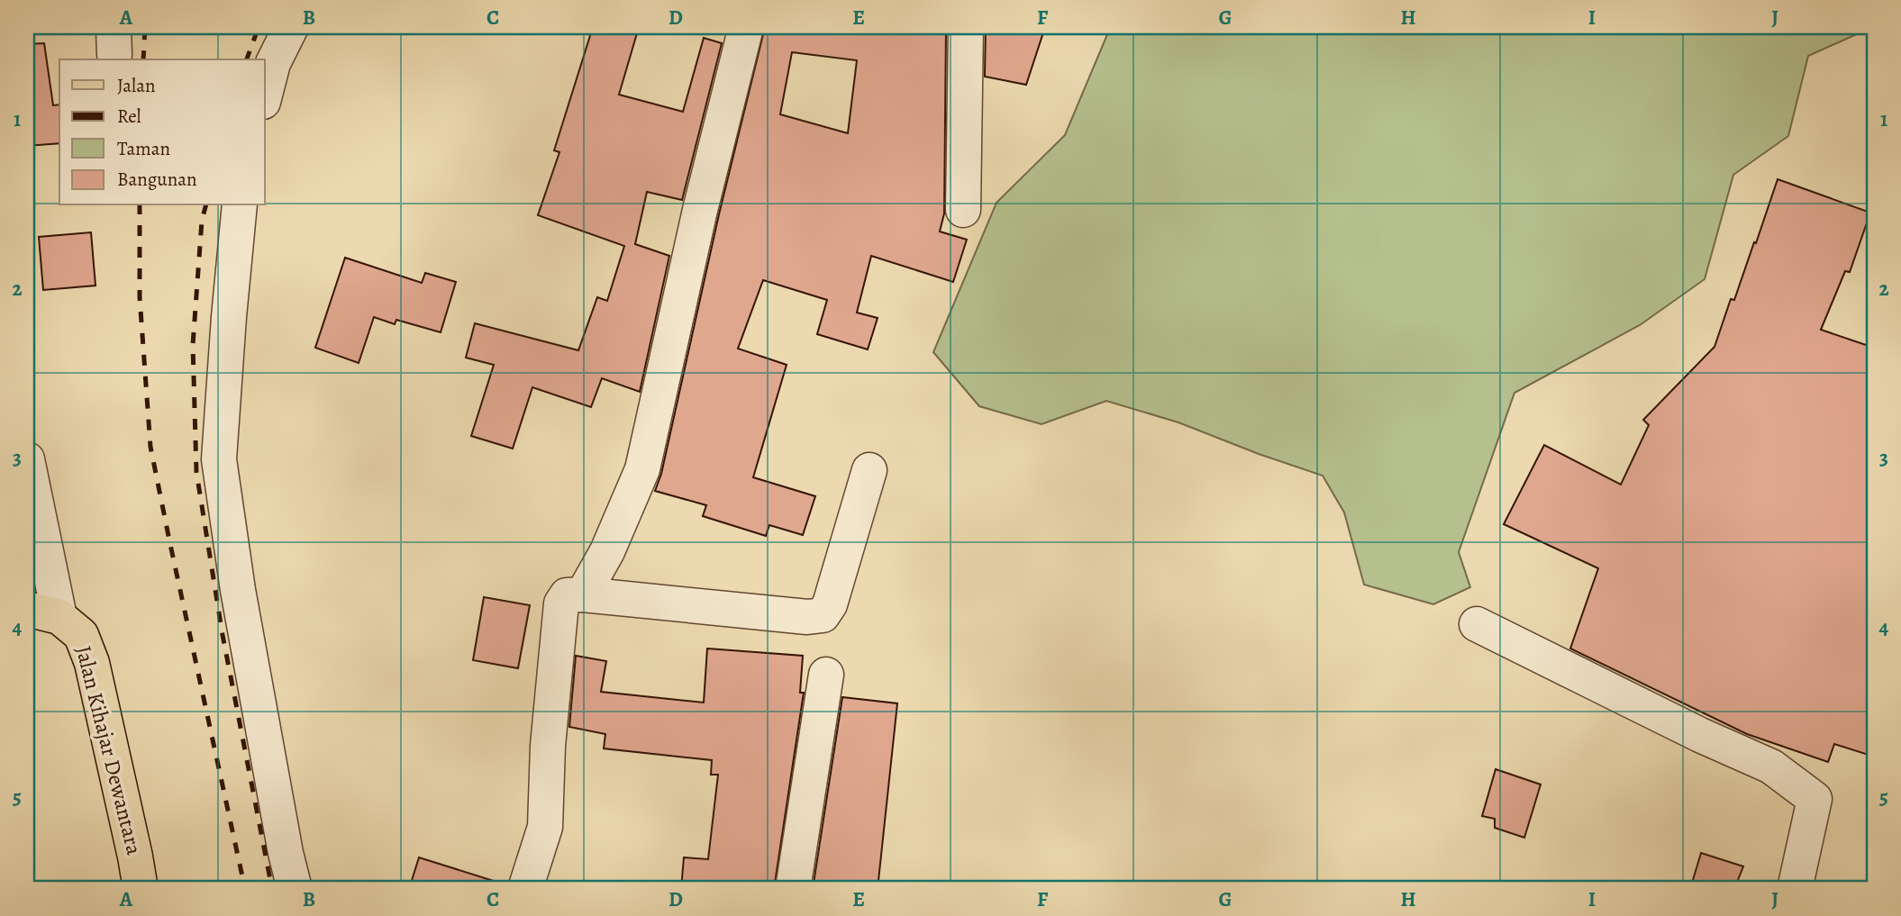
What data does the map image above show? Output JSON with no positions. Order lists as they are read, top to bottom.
{
  "streets": {
    "main road": ["Jalan Kihajar Dewantara"]
  },
  "legend": [
    "Jalan",
    "Rel",
    "Taman",
    "Bangunan"
  ],
  "grid": {
    "columns": [
      "A",
      "B",
      "C",
      "D",
      "E",
      "F",
      "G",
      "H",
      "I",
      "J"
    ],
    "rows": [
      "1",
      "2",
      "3",
      "4",
      "5"
    ]
  }
}
